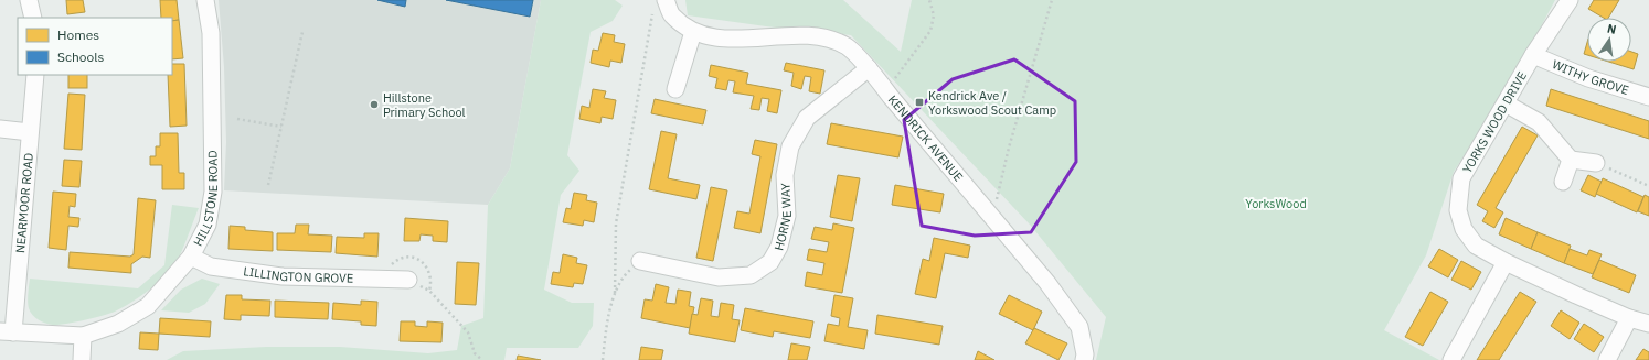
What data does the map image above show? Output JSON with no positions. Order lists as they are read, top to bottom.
{
  "streets": {
    "street": [
      "WITHY GROVE",
      "YORKS WOOD DRIVE",
      "KENDRICK AVENUE",
      "HILLSTONE ROAD",
      "NEARMOOR ROAD",
      "HORNE WAY",
      "LILLINGTON GROVE"
    ]
  },
  "crossings": [
    ["WITHY GROVE", "YORKS WOOD DRIVE"],
    ["KENDRICK AVENUE", "HORNE WAY"],
    ["HILLSTONE ROAD", "NEARMOOR ROAD"],
    ["HILLSTONE ROAD", "LILLINGTON GROVE"]
  ],
  "parks": ["YorksWood"],
  "places": {
    "transit": ["Kendrick Ave / Yorkswood Scout Camp"],
    "other": ["Hillstone Primary School"]
  },
  "legend": ["Homes", "Schools"],
  "north": "top"
}
